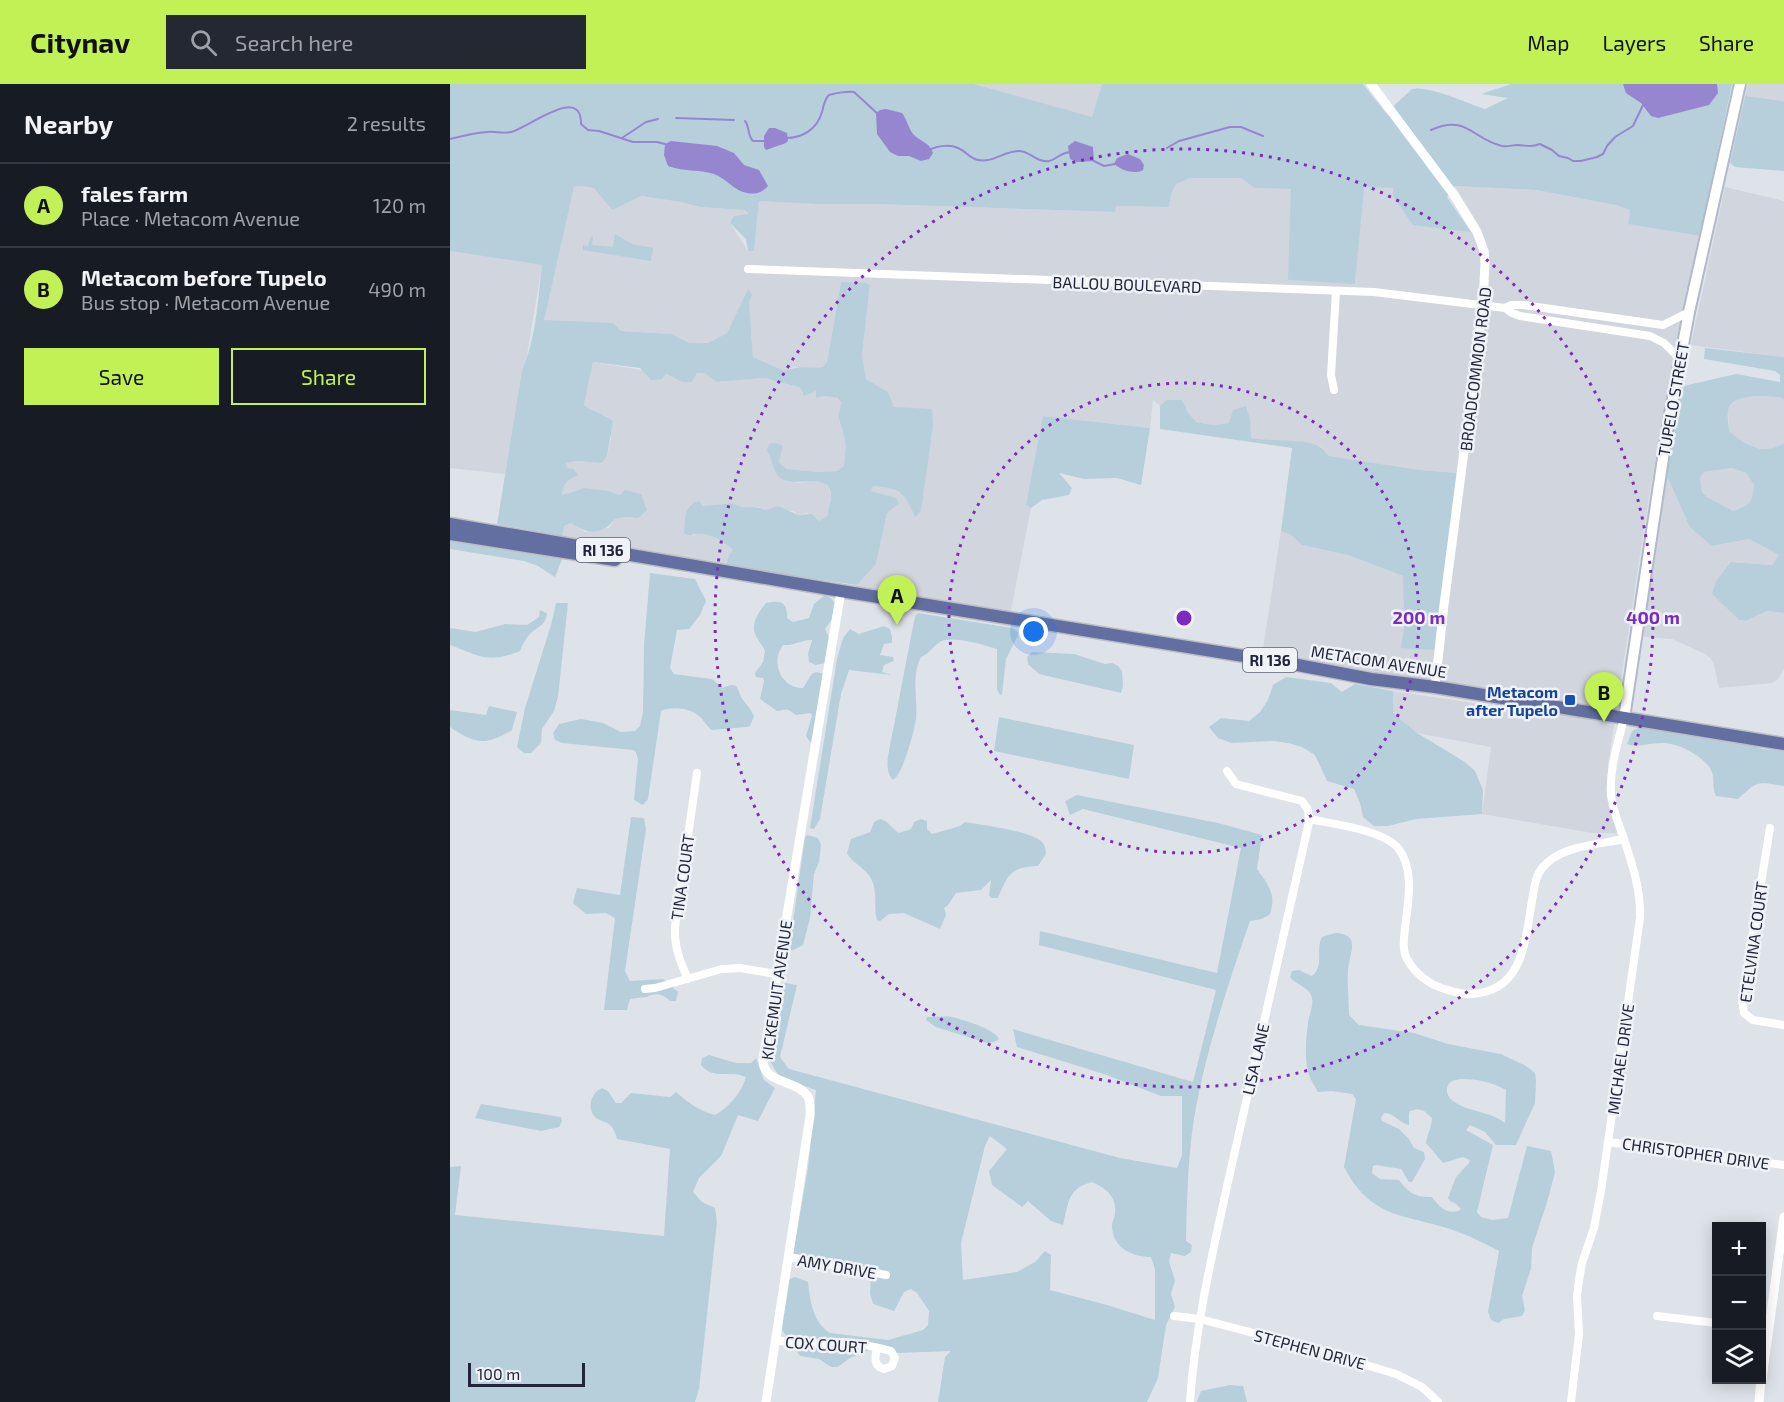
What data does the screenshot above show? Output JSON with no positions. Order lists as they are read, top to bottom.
{
  "streets": {
    "main road": ["TUPELO STREET", "RI 136", "METACOM AVENUE"],
    "street": [
      "BALLOU BOULEVARD",
      "BROADCOMMON ROAD",
      "TINA COURT",
      "ETELVINA COURT",
      "KICKEMUIT AVENUE",
      "LISA LANE",
      "MICHAEL DRIVE",
      "CHRISTOPHER DRIVE",
      "AMY DRIVE",
      "COX COURT",
      "STEPHEN DRIVE"
    ]
  },
  "crossings": [
    ["BALLOU BOULEVARD", "BROADCOMMON ROAD"],
    ["BALLOU BOULEVARD", "TUPELO STREET"],
    ["BROADCOMMON ROAD", "METACOM AVENUE"],
    ["TUPELO STREET", "METACOM AVENUE"],
    ["TUPELO STREET", "MICHAEL DRIVE"],
    ["METACOM AVENUE", "KICKEMUIT AVENUE"],
    ["METACOM AVENUE", "MICHAEL DRIVE"],
    ["KICKEMUIT AVENUE", "AMY DRIVE"],
    ["KICKEMUIT AVENUE", "COX COURT"],
    ["LISA LANE", "STEPHEN DRIVE"],
    ["MICHAEL DRIVE", "CHRISTOPHER DRIVE"]
  ],
  "places": {
    "transit": ["Metacom after Tupelo"]
  },
  "scale_bar": "100 m",
  "page": {
    "header": "Citynav",
    "search": "Search here",
    "nav": ["Map", "Layers", "Share"],
    "heading": ["Nearby", "2 results"],
    "list": [
      {
        "mark": "A",
        "name": "fales farm",
        "note": "Place · Metacom Avenue",
        "value": "120 m"
      },
      {
        "mark": "B",
        "name": "Metacom before Tupelo",
        "note": "Bus stop · Metacom Avenue",
        "value": "490 m"
      }
    ],
    "buttons": ["Save", "Share"],
    "pins": ["A", "B"],
    "map_buttons": ["+", "−"],
    "scale": "100 m"
  },
  "rings": ["200 m", "400 m"]
}
